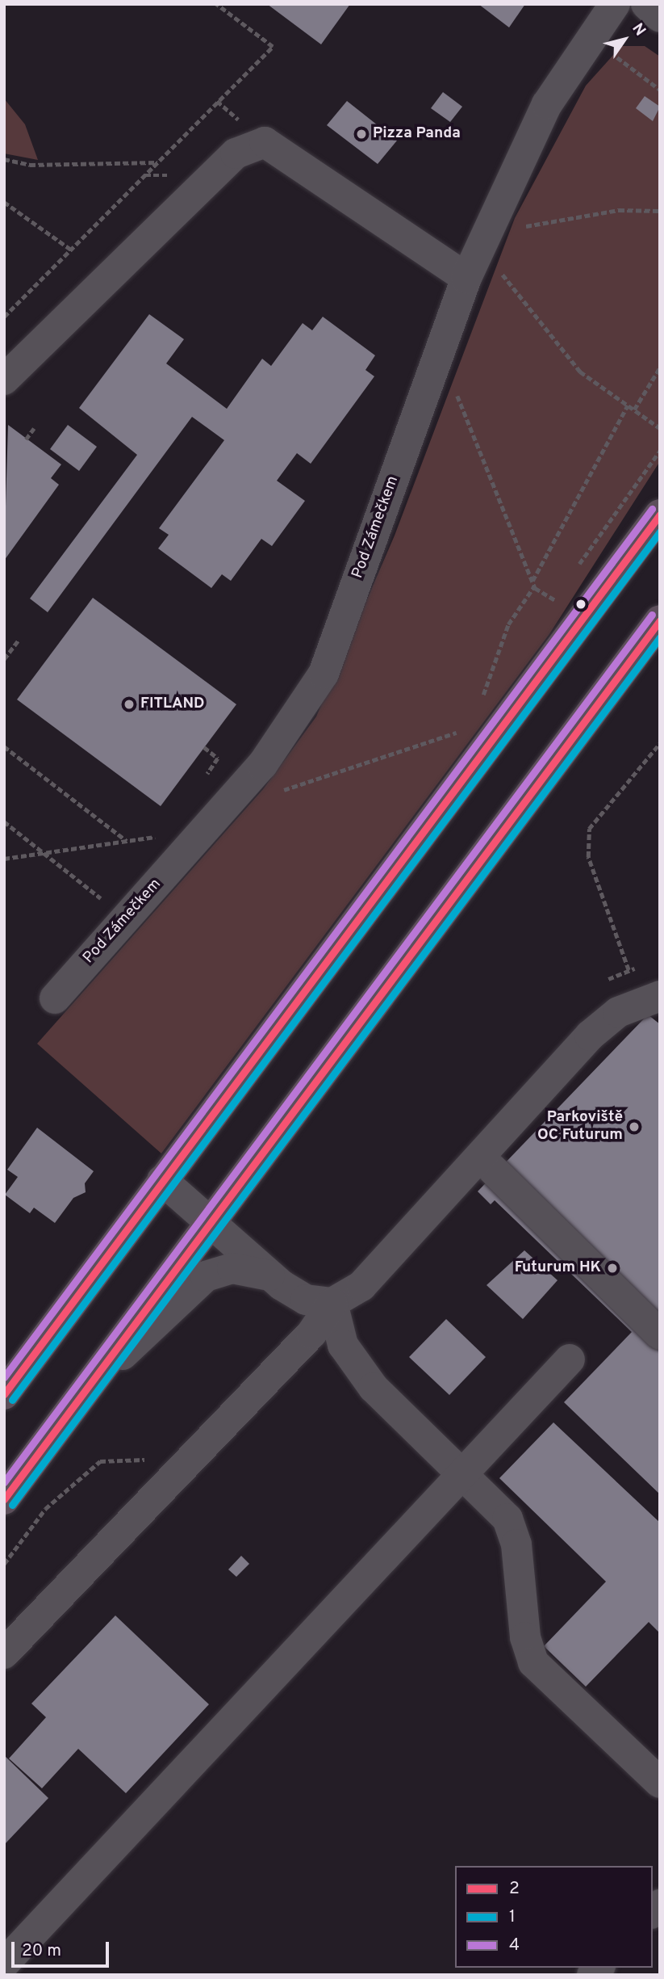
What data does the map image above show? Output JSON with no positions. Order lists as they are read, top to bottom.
{
  "streets": {
    "street": ["Pod Zámečkem"]
  },
  "places": [
    "Pizza Panda",
    "FITLAND",
    "Parkoviště OC Futurum",
    "Futurum HK"
  ],
  "lines": ["transit line 4", "transit line 2", "transit line 1"],
  "legend": ["2", "1", "4"],
  "scale_bar": "20 m",
  "north": "top right"
}
